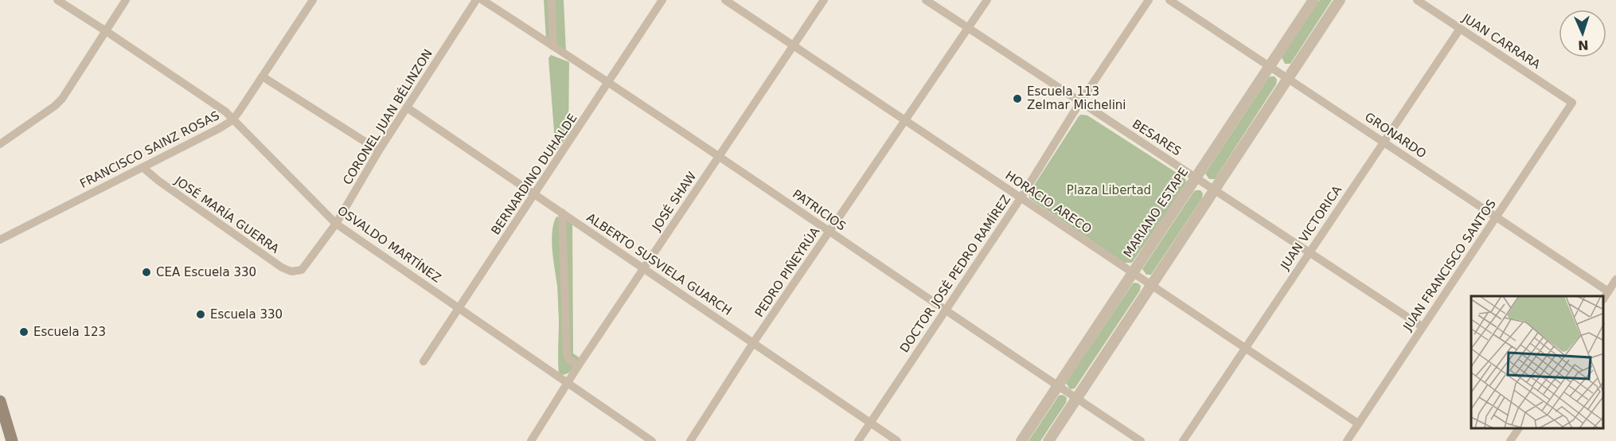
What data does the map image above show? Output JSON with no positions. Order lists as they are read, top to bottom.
{
  "streets": {
    "street": [
      "JUAN CARRARA",
      "CORONEL JUAN BÉLINZON",
      "GRONARDO",
      "BESARES",
      "FRANCISCO SAINZ ROSAS",
      "BERNARDINO DUHALDE",
      "JOSÉ SHAW",
      "HORACIO ARECO",
      "PATRICIOS",
      "MARIANO ESTAPE",
      "JOSÉ MARÍA GUERRA",
      "JUAN VICTORICA",
      "OSVALDO MARTÍNEZ",
      "ALBERTO SUSVIELA GUARCH",
      "JUAN FRANCISCO SANTOS",
      "PEDRO PIÑEYRÚA",
      "DOCTOR JOSÉ PEDRO RAMÍREZ"
    ]
  },
  "crossings": [
    ["JUAN CARRARA", "JUAN VICTORICA"],
    ["JUAN CARRARA", "JUAN FRANCISCO SANTOS"],
    ["CORONEL JUAN BÉLINZON", "JOSÉ MARÍA GUERRA"],
    ["CORONEL JUAN BÉLINZON", "OSVALDO MARTÍNEZ"],
    ["CORONEL JUAN BÉLINZON", "ALBERTO SUSVIELA GUARCH"],
    ["GRONARDO", "MARIANO ESTAPE"],
    ["GRONARDO", "JUAN VICTORICA"],
    ["GRONARDO", "JUAN FRANCISCO SANTOS"],
    ["BESARES", "MARIANO ESTAPE"],
    ["BESARES", "JUAN VICTORICA"],
    ["BESARES", "JUAN FRANCISCO SANTOS"],
    ["BESARES", "PEDRO PIÑEYRÚA"],
    ["BESARES", "DOCTOR JOSÉ PEDRO RAMÍREZ"],
    ["FRANCISCO SAINZ ROSAS", "JOSÉ MARÍA GUERRA"],
    ["FRANCISCO SAINZ ROSAS", "OSVALDO MARTÍNEZ"],
    ["BERNARDINO DUHALDE", "PATRICIOS"],
    ["BERNARDINO DUHALDE", "OSVALDO MARTÍNEZ"],
    ["BERNARDINO DUHALDE", "ALBERTO SUSVIELA GUARCH"],
    ["JOSÉ SHAW", "HORACIO ARECO"],
    ["JOSÉ SHAW", "PATRICIOS"],
    ["JOSÉ SHAW", "OSVALDO MARTÍNEZ"],
    ["JOSÉ SHAW", "ALBERTO SUSVIELA GUARCH"],
    ["HORACIO ARECO", "MARIANO ESTAPE"],
    ["HORACIO ARECO", "JUAN VICTORICA"],
    ["HORACIO ARECO", "JUAN FRANCISCO SANTOS"],
    ["HORACIO ARECO", "PEDRO PIÑEYRÚA"],
    ["HORACIO ARECO", "DOCTOR JOSÉ PEDRO RAMÍREZ"],
    ["PATRICIOS", "MARIANO ESTAPE"],
    ["PATRICIOS", "PEDRO PIÑEYRÚA"],
    ["PATRICIOS", "DOCTOR JOSÉ PEDRO RAMÍREZ"],
    ["ALBERTO SUSVIELA GUARCH", "PEDRO PIÑEYRÚA"],
    ["ALBERTO SUSVIELA GUARCH", "DOCTOR JOSÉ PEDRO RAMÍREZ"]
  ],
  "parks": ["Plaza Libertad"],
  "places": [
    "Escuela 113 Zelmar Michelini",
    "CEA Escuela 330",
    "Escuela 330",
    "Escuela 123"
  ],
  "north": "bottom"
}
